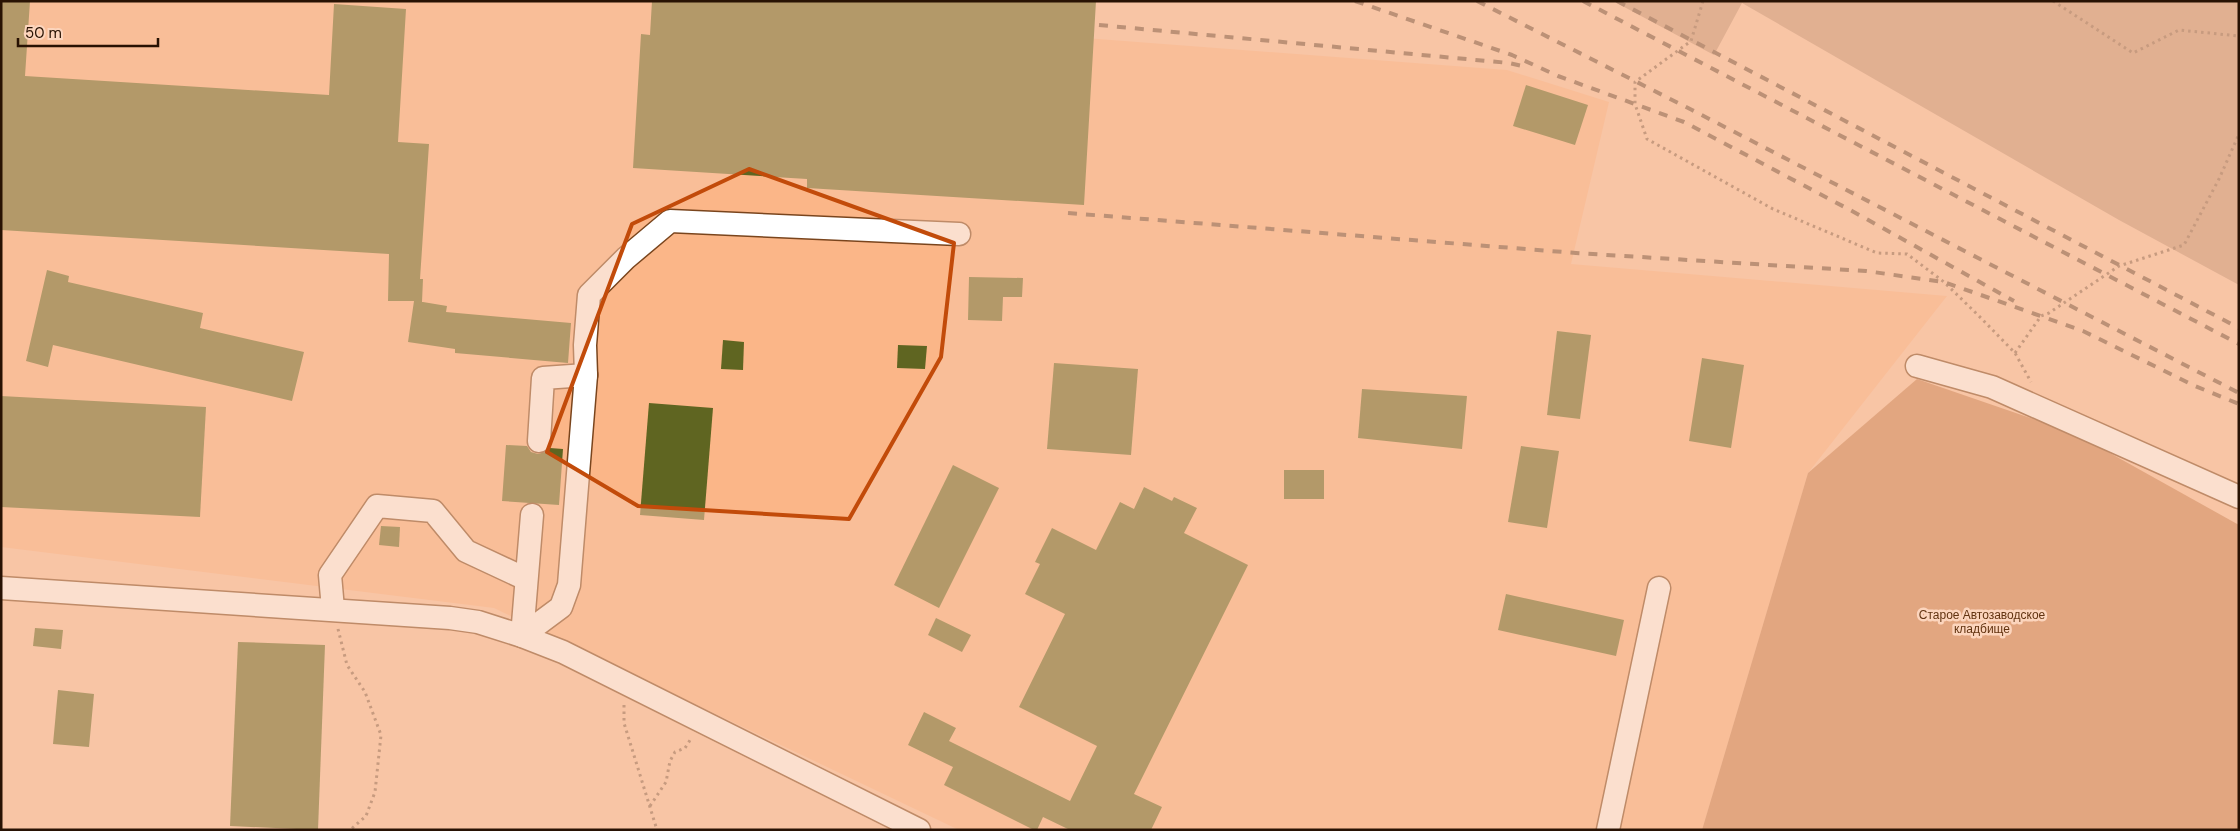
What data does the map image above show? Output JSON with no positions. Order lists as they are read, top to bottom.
{
  "parks": ["Старое Автозаводское кладбище"],
  "scale_bar": "50 m"
}
